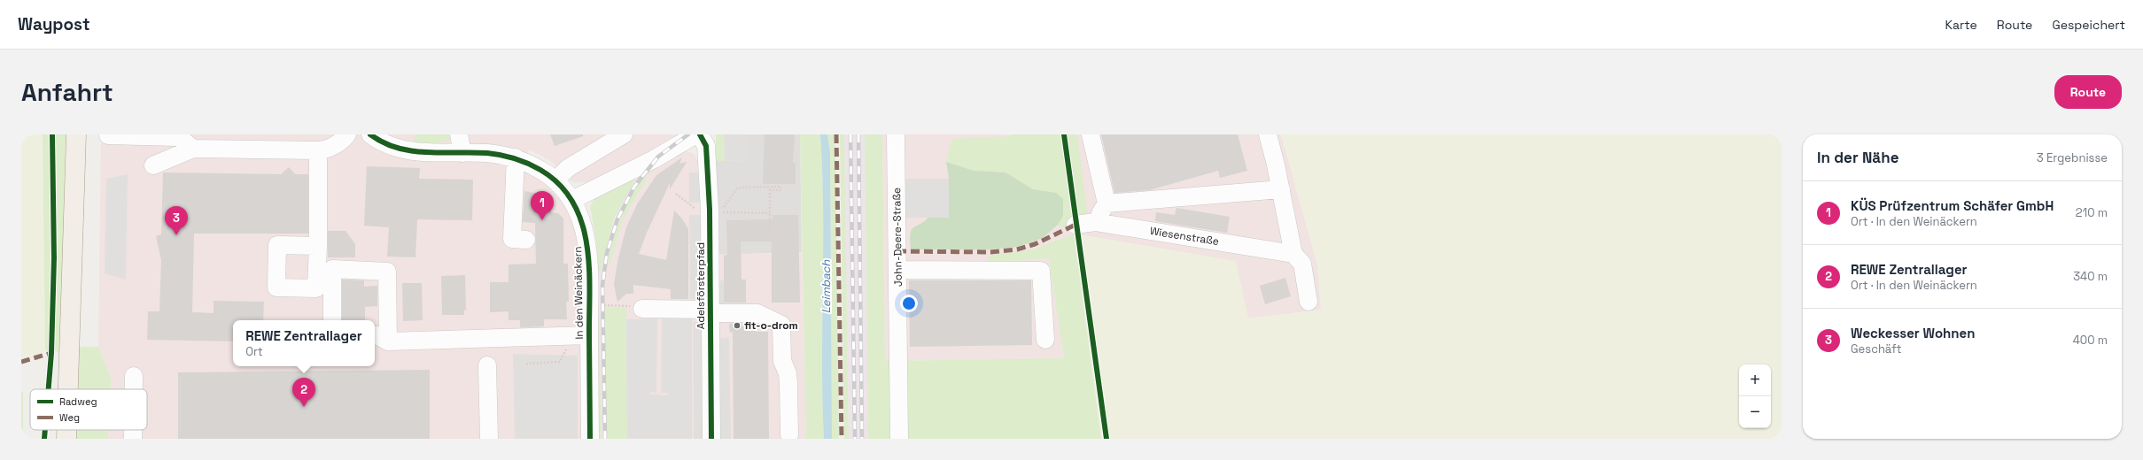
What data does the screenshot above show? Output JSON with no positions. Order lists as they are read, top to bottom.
{
  "streets": {
    "street": [
      "Wiesenstraße",
      "John-Deere-Straße",
      "Adelsförsterpfad",
      "In den Weinäckern"
    ]
  },
  "crossings": [
    ["Adelsförsterpfad", "In den Weinäckern"]
  ],
  "water": ["Leimbach"],
  "places": ["fit-o-drom"],
  "legend": ["Radweg", "Weg"],
  "page": {
    "header": "Waypost",
    "nav": ["Karte", "Route", "Gespeichert"],
    "buttons": "Route",
    "title": "Anfahrt",
    "heading": ["In der Nähe", "3 Ergebnisse"],
    "list": [
      {
        "mark": "1",
        "name": "KÜS Prüfzentrum Schäfer GmbH",
        "note": "Ort · In den Weinäckern",
        "value": "210 m"
      },
      {
        "mark": "2",
        "name": "REWE Zentrallager",
        "note": "Ort · In den Weinäckern",
        "value": "340 m"
      },
      {
        "mark": "3",
        "name": "Weckesser Wohnen",
        "note": "Geschäft",
        "value": "400 m"
      }
    ],
    "pins": ["1", "3", "2"],
    "popup": ["REWE Zentrallager", "Ort"],
    "map_buttons": ["+", "−"]
  }
}
